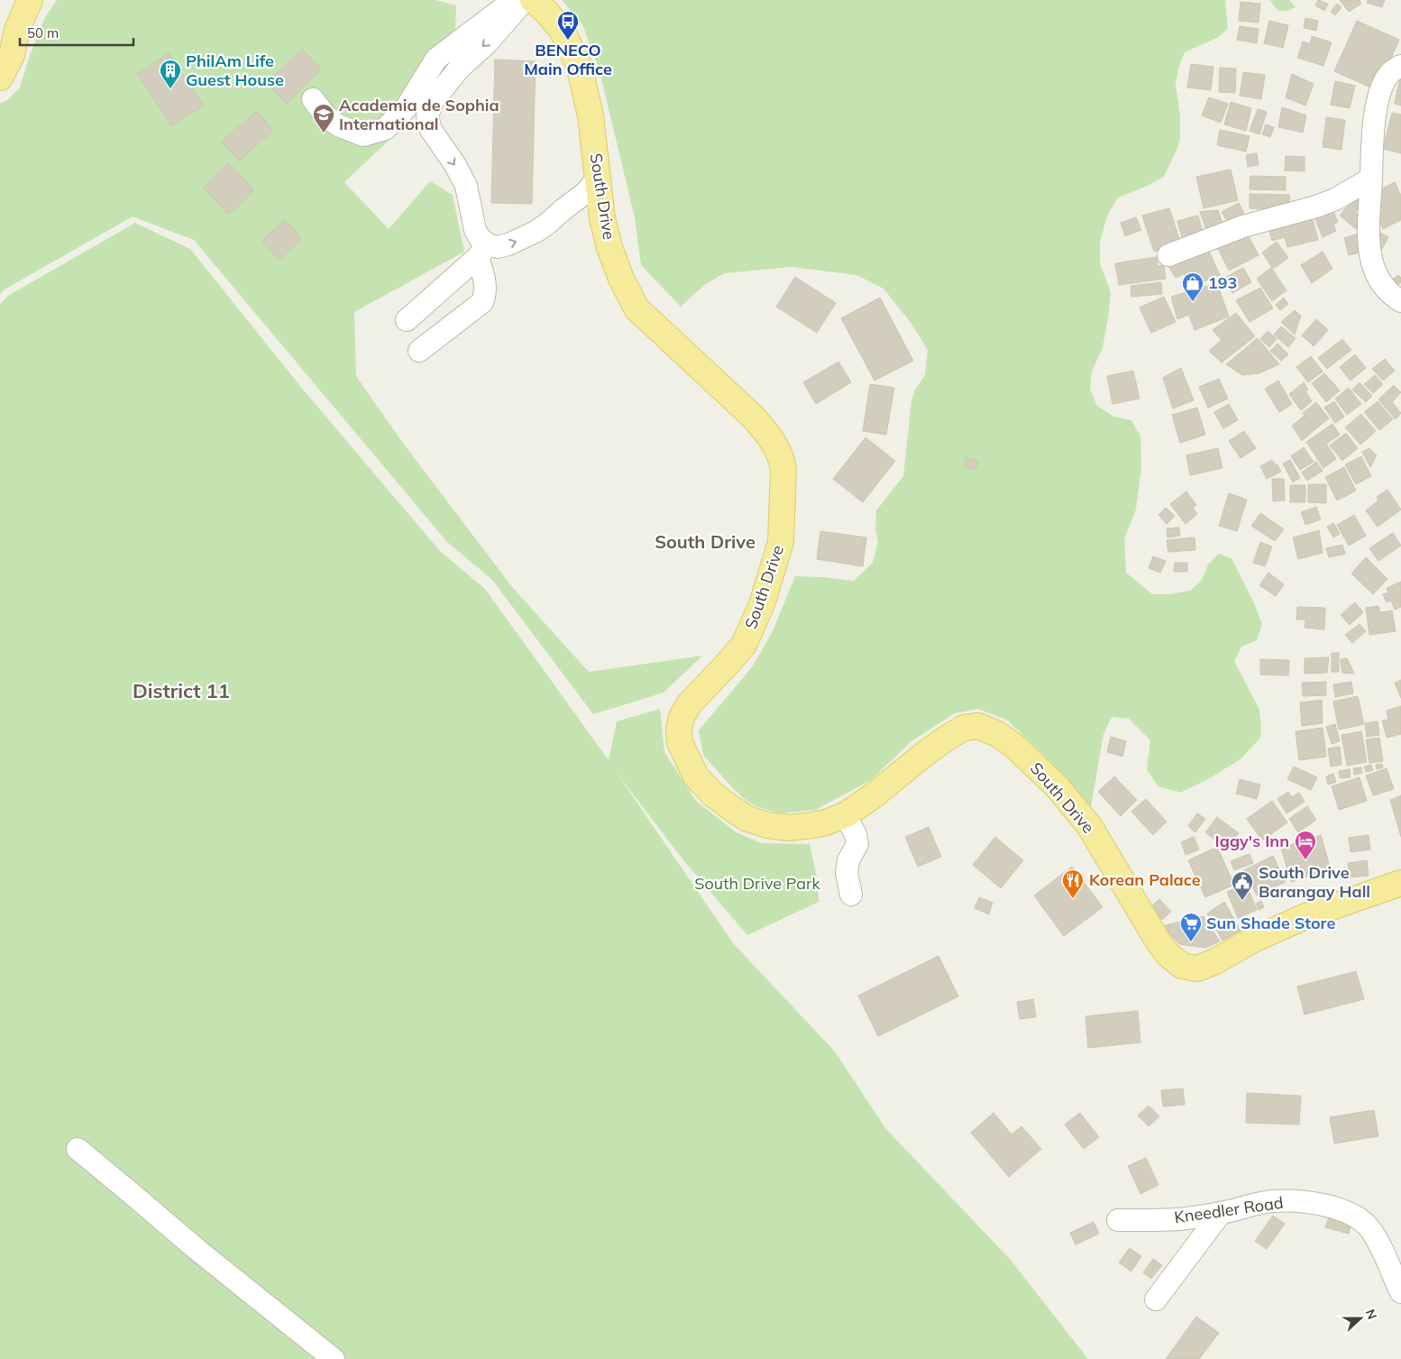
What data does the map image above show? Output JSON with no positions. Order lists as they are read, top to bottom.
{
  "streets": {
    "main road": ["South Drive"],
    "street": ["Kneedler Road"]
  },
  "districts": ["South Drive", "District 11"],
  "parks": ["South Drive Park"],
  "places": {
    "bus stop": ["BENECO Main Office"],
    "building": ["PhilAm Life Guest House"],
    "school or university": ["Academia de Sophia International"],
    "shop": ["193"],
    "hotel": ["Iggy's Inn"],
    "restaurant": ["Korean Palace"],
    "public building": ["South Drive Barangay Hall"],
    "supermarket": ["Sun Shade Store"]
  },
  "scale_bar": "50 m",
  "north": "right"
}
